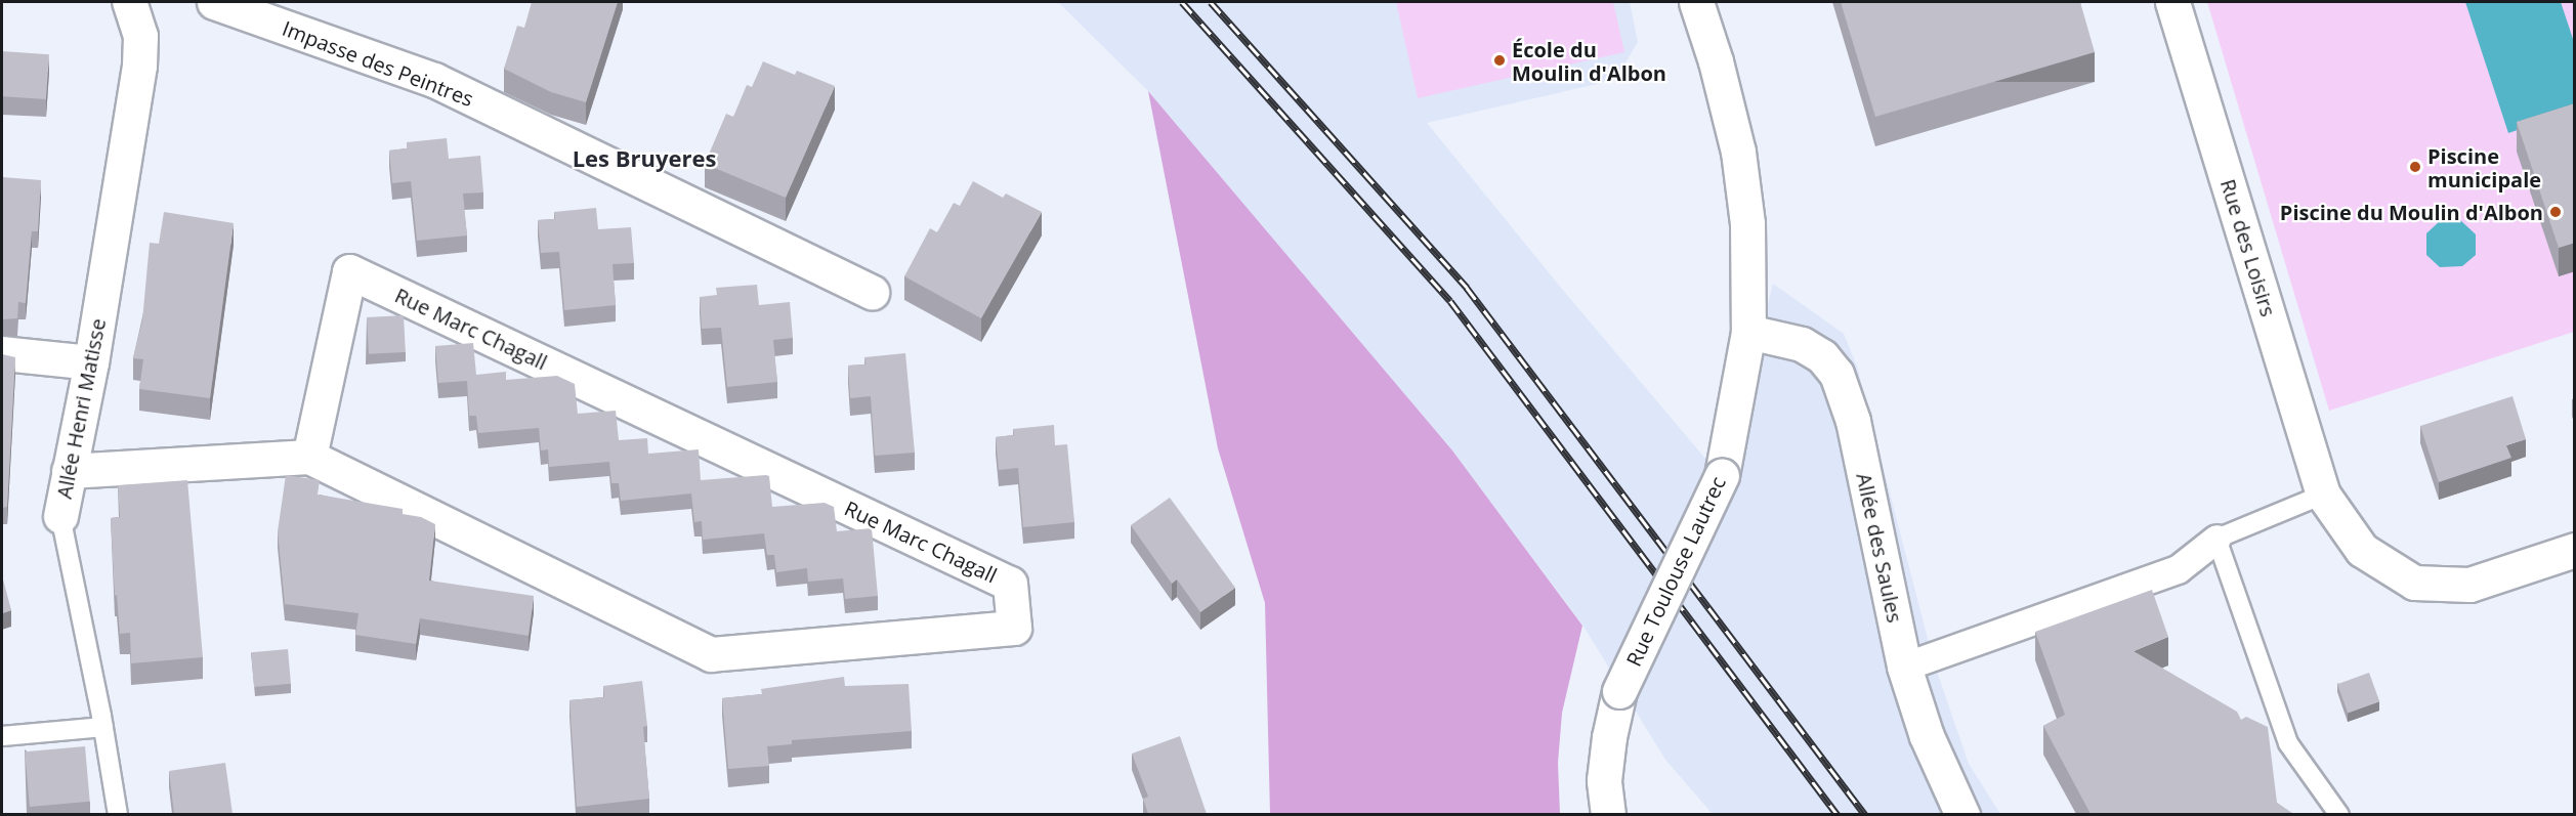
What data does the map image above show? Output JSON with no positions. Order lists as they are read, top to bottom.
{
  "streets": {
    "street": [
      "Impasse des Peintres",
      "Rue des Loisirs",
      "Rue Marc Chagall",
      "Allée Henri Matisse",
      "Allée des Saules",
      "Rue Toulouse Lautrec"
    ]
  },
  "crossings": [
    ["Rue Marc Chagall", "Allée Henri Matisse"],
    ["Allée des Saules", "Rue Toulouse Lautrec"]
  ],
  "districts": ["Les Bruyeres"],
  "places": ["École du Moulin d'Albon", "Piscine municipale", "Piscine du Moulin d'Albon"]
}
